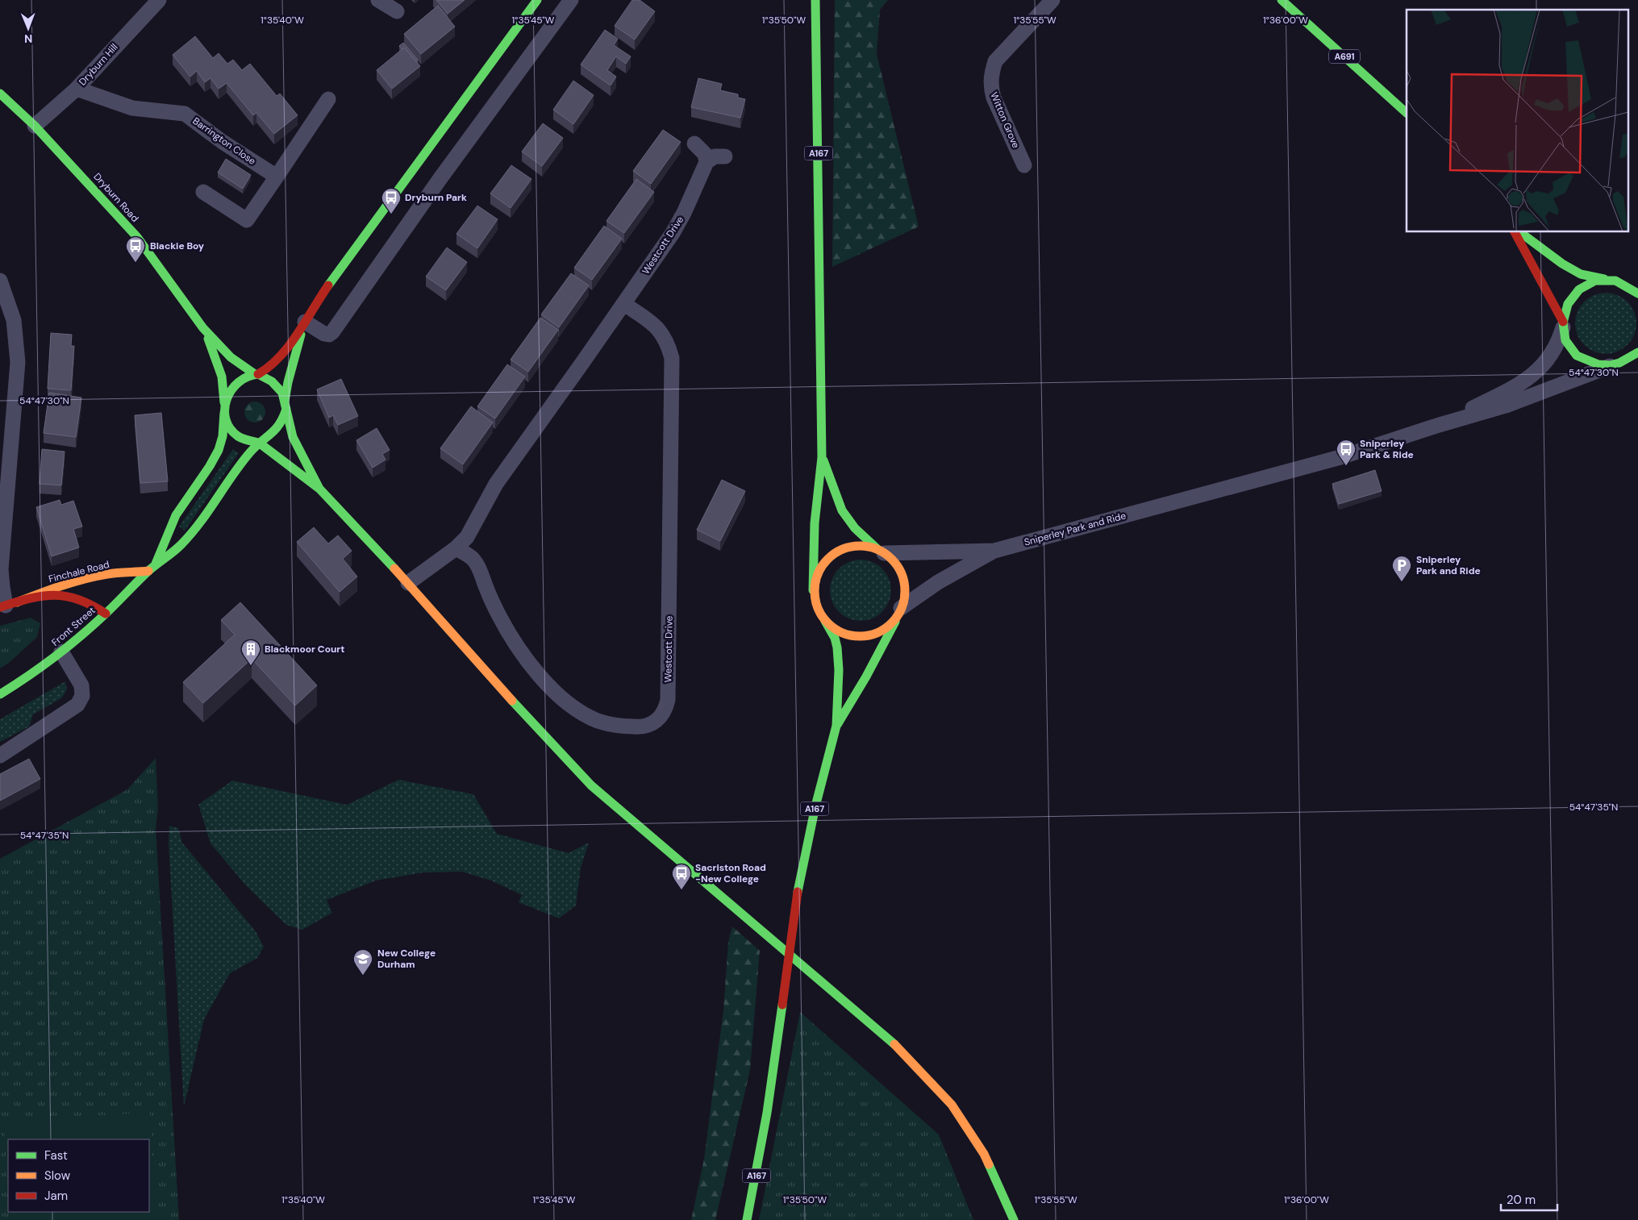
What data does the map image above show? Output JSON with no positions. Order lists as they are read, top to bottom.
{
  "streets": {
    "main road": [
      "A691",
      "A167",
      "Dryburn Road",
      "Finchale Road",
      "Front Street"
    ],
    "street": [
      "Dryburn Hill",
      "Witton Grove",
      "Barrington Close",
      "Westcott Drive",
      "Sniperley Park and Ride"
    ]
  },
  "crossings": [
    ["Dryburn Hill", "Barrington Close"],
    ["Dryburn Hill", "Dryburn Road"],
    ["Dryburn Road", "Front Street"],
    ["Finchale Road", "Front Street"]
  ],
  "places": {
    "bus stop": [
      "Dryburn Park",
      "Blackie Boy",
      "Sniperley Park & Ride",
      "Sacriston Road -New College"
    ],
    "parking": ["Sniperley Park and Ride"],
    "building": ["Blackmoor Court"],
    "school or university": ["New College Durham"]
  },
  "legend": ["Fast", "Slow", "Jam"],
  "scale_bar": "20 m",
  "north": "bottom",
  "coordinates": [
    "1°35'40\"W",
    "1°35'45\"W",
    "1°35'50\"W",
    "1°35'55\"W",
    "1°36'00\"W",
    "54°47'30\"N",
    "54°47'35\"N"
  ]
}
